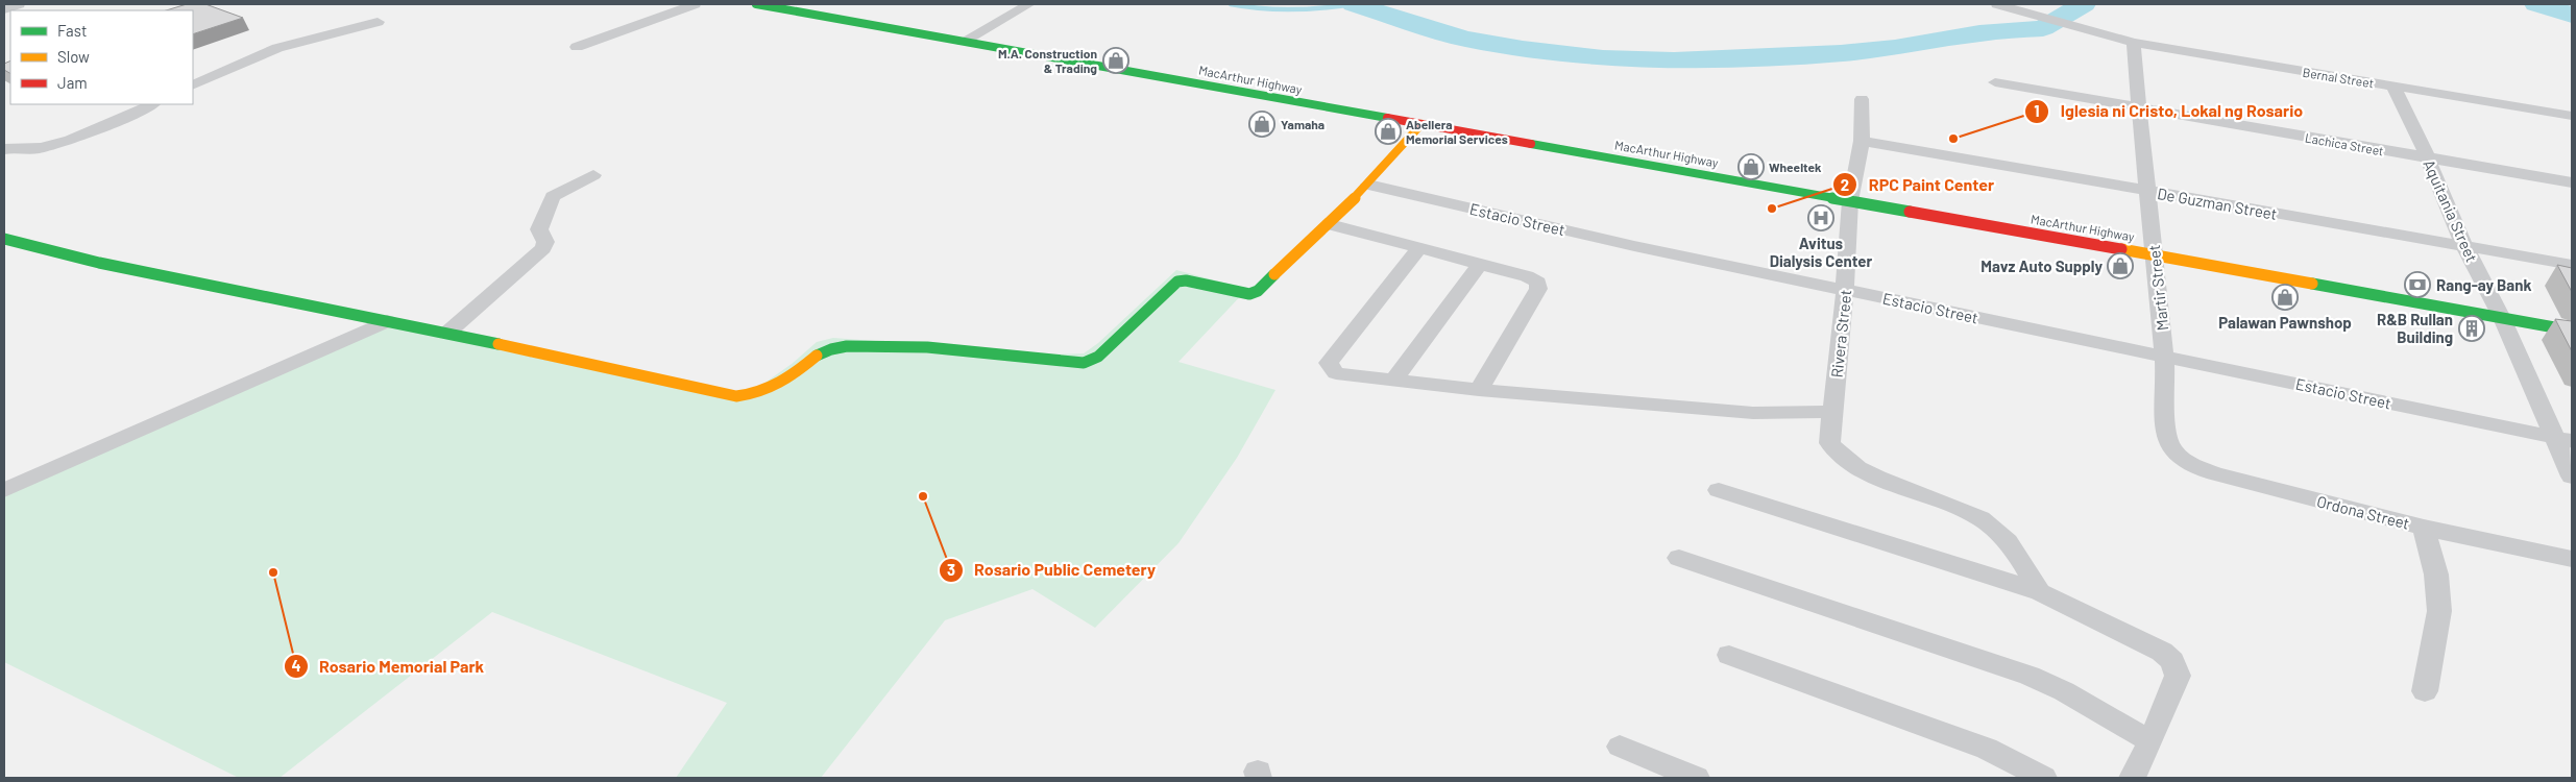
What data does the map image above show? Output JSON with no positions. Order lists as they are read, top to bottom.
{
  "streets": {
    "main road": ["MacArthur Highway"],
    "street": [
      "Bernal Street",
      "Lachica Street",
      "De Guzman Street",
      "Aquitania Street",
      "Estacio Street",
      "Martir Street",
      "Rivera Street",
      "Ordona Street"
    ]
  },
  "crossings": [
    ["Bernal Street", "Aquitania Street"],
    ["Bernal Street", "Martir Street"],
    ["MacArthur Highway", "Aquitania Street"],
    ["MacArthur Highway", "Martir Street"],
    ["MacArthur Highway", "Rivera Street"],
    ["Lachica Street", "Aquitania Street"],
    ["Lachica Street", "Martir Street"],
    ["De Guzman Street", "Aquitania Street"],
    ["De Guzman Street", "Martir Street"],
    ["De Guzman Street", "Rivera Street"],
    ["Aquitania Street", "Estacio Street"],
    ["Estacio Street", "Martir Street"],
    ["Estacio Street", "Rivera Street"],
    ["Martir Street", "Ordona Street"]
  ],
  "places": {
    "shop": [
      "M.A. Construction & Trading",
      "Yamaha",
      "Abellera Memorial Services",
      "Wheeltek",
      "Mavz Auto Supply",
      "Palawan Pawnshop"
    ],
    "other": [
      "Iglesia ni Cristo, Lokal ng Rosario",
      "RPC Paint Center",
      "Rosario Public Cemetery",
      "Rosario Memorial Park"
    ],
    "hospital": ["Avitus Dialysis Center"],
    "bank": ["Rang-ay Bank"],
    "building": ["R&B Rullan Building"]
  },
  "legend": ["Fast", "Slow", "Jam"]
}
